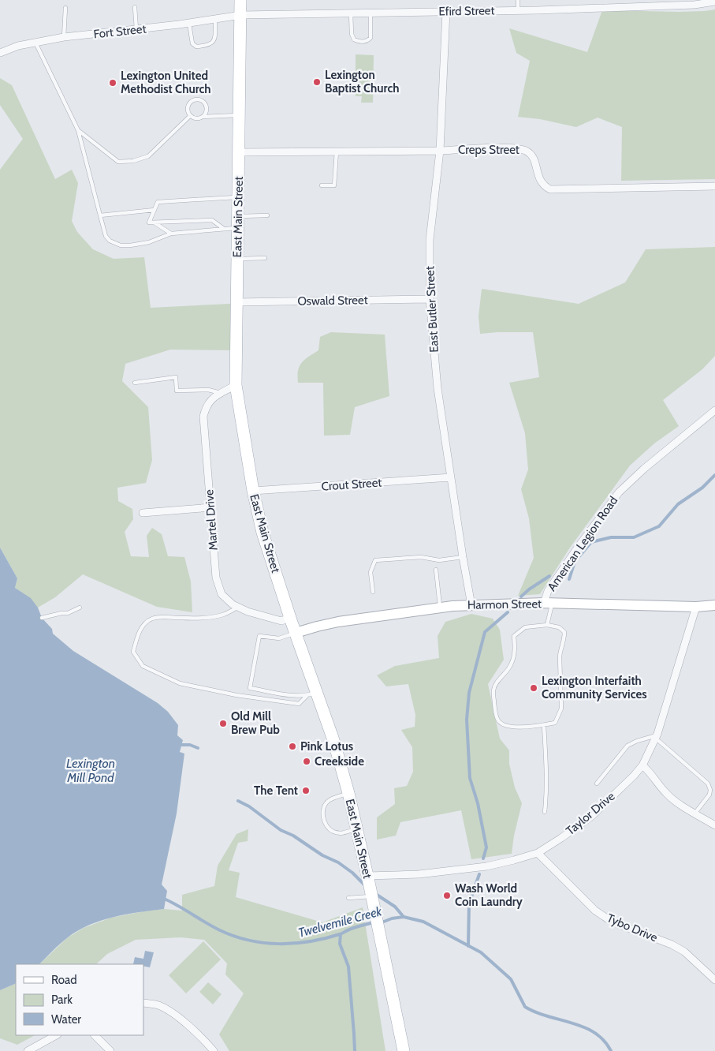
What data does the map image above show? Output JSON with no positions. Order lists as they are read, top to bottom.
{
  "streets": {
    "main road": ["East Main Street"],
    "street": [
      "Efird Street",
      "Fort Street",
      "Creps Street",
      "Oswald Street",
      "East Butler Street",
      "Crout Street",
      "Martel Drive",
      "American Legion Road",
      "Harmon Street",
      "Taylor Drive",
      "Tybo Drive"
    ]
  },
  "crossings": [
    ["Efird Street", "Fort Street"],
    ["Efird Street", "East Main Street"],
    ["Efird Street", "East Butler Street"],
    ["Fort Street", "East Main Street"],
    ["Creps Street", "East Main Street"],
    ["Creps Street", "East Butler Street"],
    ["East Main Street", "Oswald Street"],
    ["East Main Street", "Crout Street"],
    ["East Main Street", "Martel Drive"],
    ["East Main Street", "Harmon Street"],
    ["East Main Street", "Taylor Drive"],
    ["Oswald Street", "East Butler Street"],
    ["East Butler Street", "Crout Street"],
    ["East Butler Street", "Harmon Street"],
    ["American Legion Road", "Harmon Street"],
    ["Harmon Street", "Taylor Drive"],
    ["Taylor Drive", "Tybo Drive"]
  ],
  "water": ["Lexington Mill Pond", "Twelvemile Creek"],
  "places": [
    "Lexington Baptist Church",
    "Lexington United Methodist Church",
    "Lexington Interfaith Community Services",
    "Old Mill Brew Pub",
    "Pink Lotus",
    "Creekside",
    "The Tent",
    "Wash World Coin Laundry"
  ],
  "legend": ["Road", "Park", "Water"]
}
